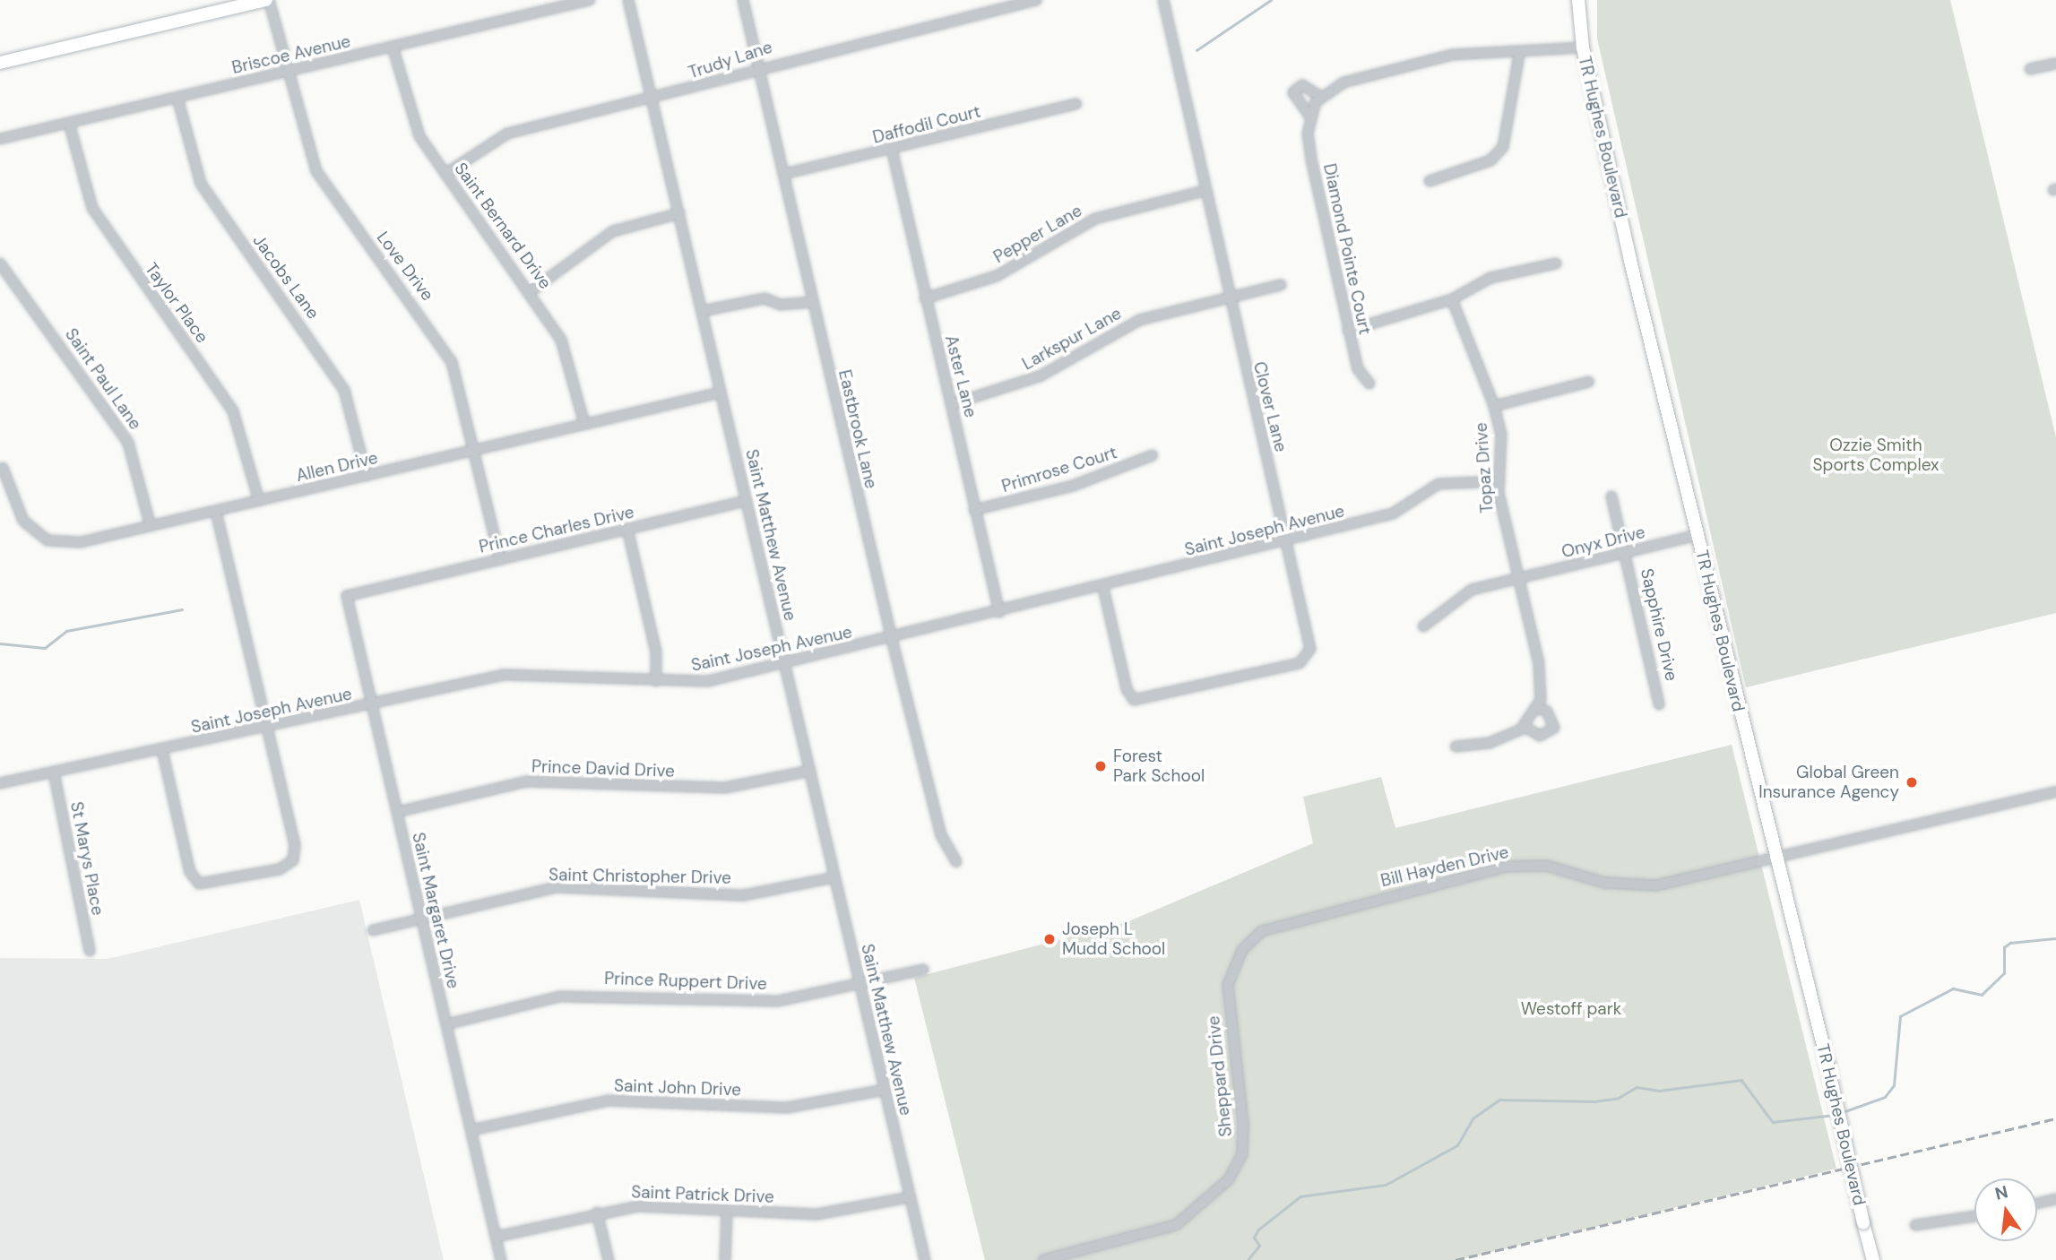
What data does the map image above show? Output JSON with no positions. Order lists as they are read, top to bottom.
{
  "streets": {
    "main road": ["TR Hughes Boulevard"],
    "street": [
      "Briscoe Avenue",
      "Trudy Lane",
      "Daffodil Court",
      "Saint Bernard Drive",
      "Pepper Lane",
      "Diamond Pointe Court",
      "Love Drive",
      "Jacobs Lane",
      "Taylor Place",
      "Larkspur Lane",
      "Aster Lane",
      "Saint Paul Lane",
      "Clover Lane",
      "Eastbrook Lane",
      "Allen Drive",
      "Topaz Drive",
      "Primrose Court",
      "Prince Charles Drive",
      "Saint Joseph Avenue",
      "Saint Matthew Avenue",
      "Onyx Drive",
      "Sapphire Drive",
      "Prince David Drive",
      "St Marys Place",
      "Bill Hayden Drive",
      "Saint Christopher Drive",
      "Saint Margaret Drive",
      "Prince Ruppert Drive",
      "Sheppard Drive",
      "Saint John Drive",
      "Saint Patrick Drive"
    ]
  },
  "crossings": [
    ["Briscoe Avenue", "Saint Bernard Drive"],
    ["Briscoe Avenue", "Love Drive"],
    ["Briscoe Avenue", "Jacobs Lane"],
    ["Briscoe Avenue", "Taylor Place"],
    ["Trudy Lane", "Saint Bernard Drive"],
    ["Trudy Lane", "Eastbrook Lane"],
    ["Trudy Lane", "Saint Matthew Avenue"],
    ["Daffodil Court", "Aster Lane"],
    ["Daffodil Court", "Eastbrook Lane"],
    ["TR Hughes Boulevard", "Onyx Drive"],
    ["TR Hughes Boulevard", "Bill Hayden Drive"],
    ["Saint Bernard Drive", "Allen Drive"],
    ["Pepper Lane", "Aster Lane"],
    ["Pepper Lane", "Clover Lane"],
    ["Love Drive", "Allen Drive"],
    ["Love Drive", "Prince Charles Drive"],
    ["Jacobs Lane", "Allen Drive"],
    ["Taylor Place", "Allen Drive"],
    ["Larkspur Lane", "Aster Lane"],
    ["Larkspur Lane", "Clover Lane"],
    ["Aster Lane", "Primrose Court"],
    ["Aster Lane", "Saint Joseph Avenue"],
    ["Saint Paul Lane", "Allen Drive"],
    ["Clover Lane", "Saint Joseph Avenue"],
    ["Eastbrook Lane", "Saint Joseph Avenue"],
    ["Allen Drive", "Saint Matthew Avenue"],
    ["Topaz Drive", "Saint Joseph Avenue"],
    ["Topaz Drive", "Onyx Drive"],
    ["Prince Charles Drive", "Saint Matthew Avenue"],
    ["Prince Charles Drive", "Saint Margaret Drive"],
    ["Saint Joseph Avenue", "Saint Matthew Avenue"],
    ["Saint Joseph Avenue", "St Marys Place"],
    ["Saint Joseph Avenue", "Saint Margaret Drive"],
    ["Saint Matthew Avenue", "Prince David Drive"],
    ["Saint Matthew Avenue", "Saint Christopher Drive"],
    ["Saint Matthew Avenue", "Prince Ruppert Drive"],
    ["Saint Matthew Avenue", "Saint John Drive"],
    ["Saint Matthew Avenue", "Saint Patrick Drive"],
    ["Onyx Drive", "Sapphire Drive"],
    ["Prince David Drive", "Saint Margaret Drive"],
    ["Bill Hayden Drive", "Sheppard Drive"],
    ["Saint Christopher Drive", "Saint Margaret Drive"],
    ["Saint Margaret Drive", "Prince Ruppert Drive"],
    ["Saint Margaret Drive", "Saint John Drive"],
    ["Saint Margaret Drive", "Saint Patrick Drive"]
  ],
  "parks": ["Ozzie Smith Sports Complex", "Westoff park"],
  "places": ["Forest Park School", "Global Green Insurance Agency", "Joseph L Mudd School"],
  "north": "top"
}
